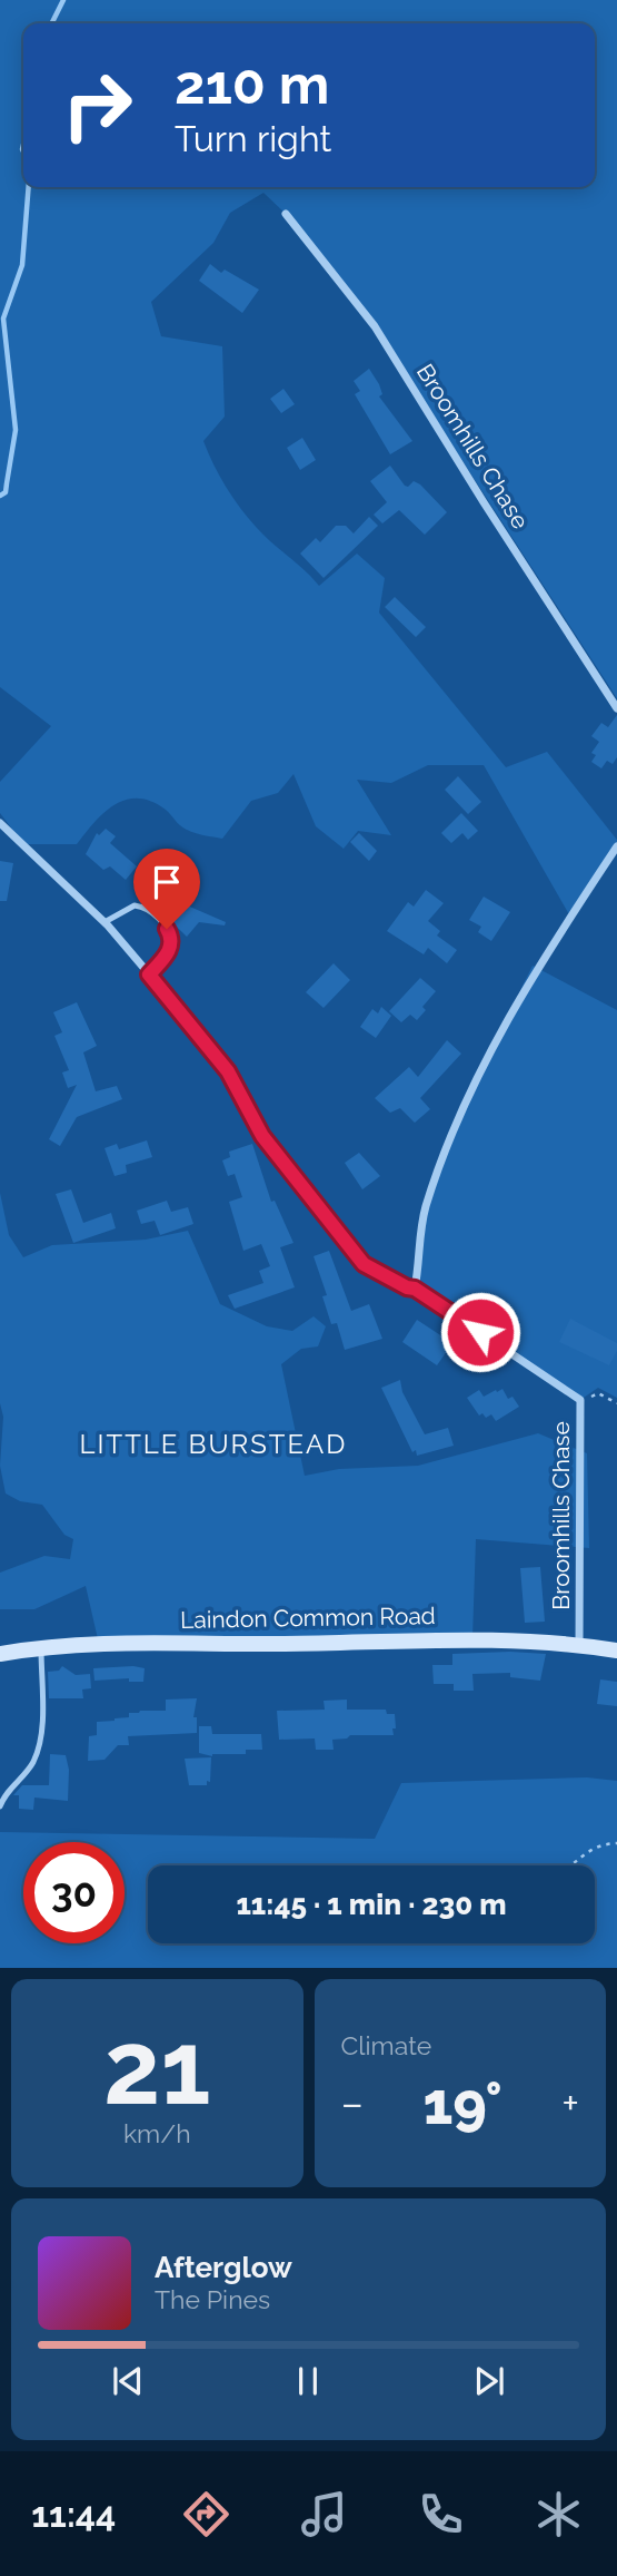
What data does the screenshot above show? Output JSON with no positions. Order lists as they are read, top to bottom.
{
  "streets": {
    "street": ["Broomhills Chase", "Laindon Common Road"]
  },
  "crossings": [
    ["Broomhills Chase", "Laindon Common Road"]
  ],
  "districts": ["LITTLE BURSTEAD"],
  "page": {
    "turn": ["210 m", "Turn right"],
    "limit": "30",
    "trip": "11:45 · 1 min · 230 m",
    "tile": [
      ["21", "km/h"],
      "Climate"
    ],
    "heat": ["−", "19°", "+"],
    "song": ["Afterglow", "The Pines"],
    "tabs": "11:44"
  }
}
